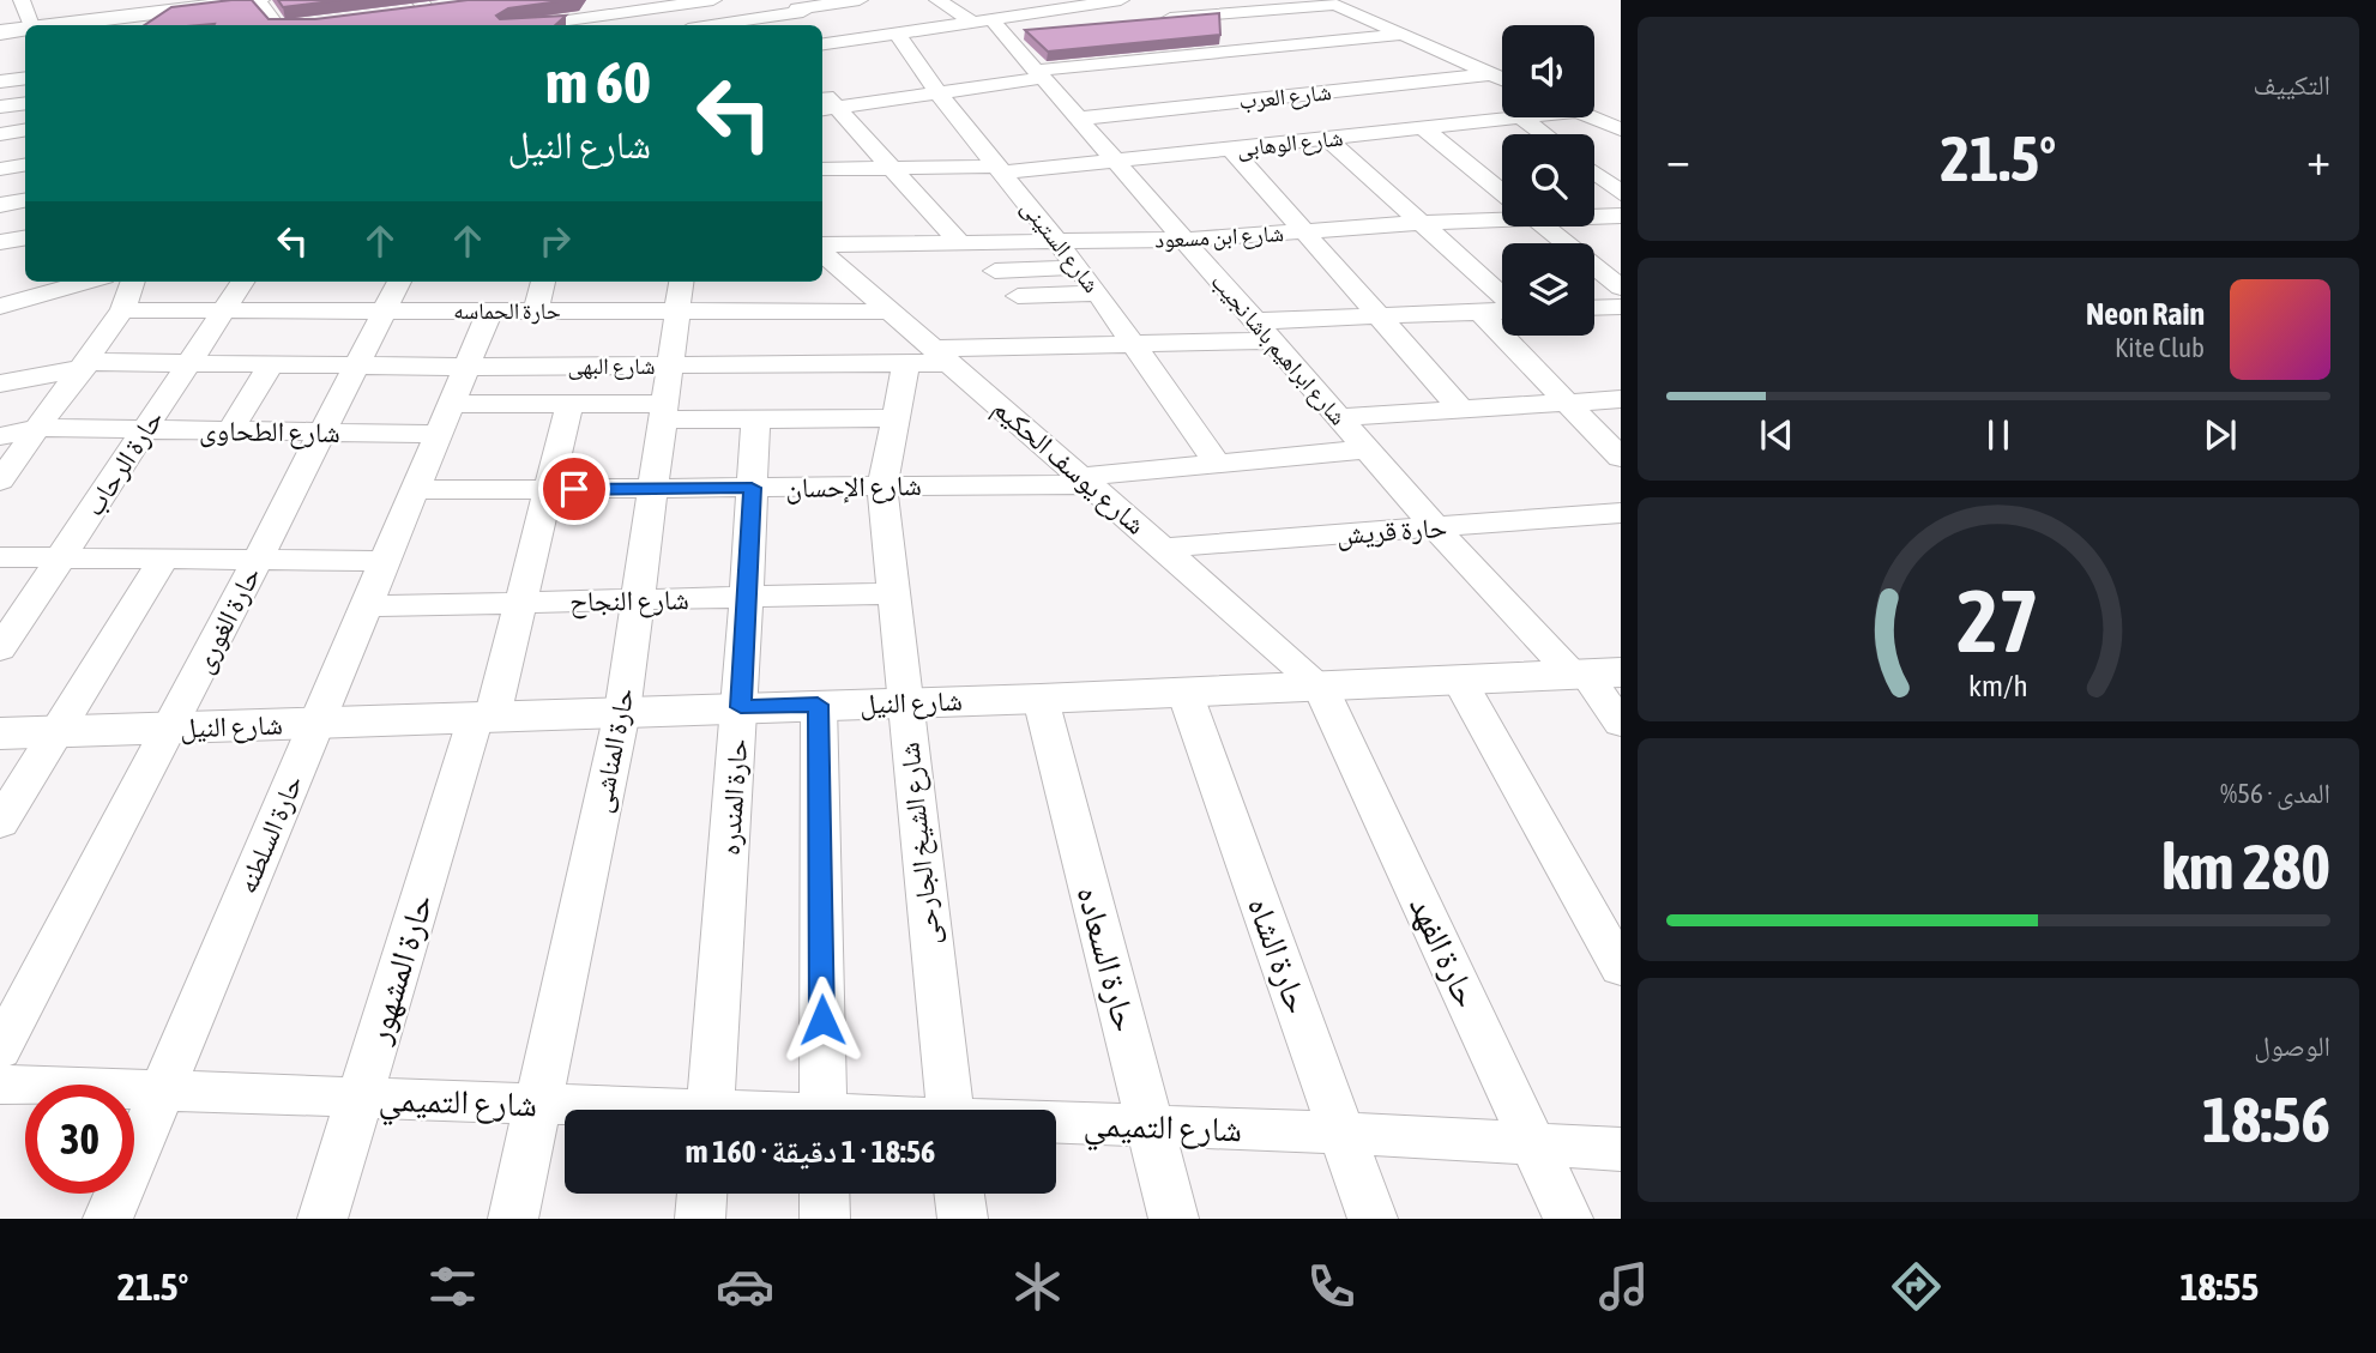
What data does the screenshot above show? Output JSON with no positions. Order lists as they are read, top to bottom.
{
  "streets": {
    "street": [
      "شارع العرب",
      "شارع الوهابى",
      "شارع ابن مسعود",
      "شارع الستينى",
      "حارة الحماسه",
      "شارع ابراهيم باشا نجيب",
      "شارع البهى",
      "شارع الطحاوى",
      "حارة الرحاب",
      "شارع يوسف الحكيم",
      "شارع الإحسان",
      "حارة قريش",
      "شارع النجاح",
      "حارة الغورى",
      "شارع النيل",
      "حارة المناشى",
      "حارة المندره",
      "حارة السلطنه",
      "شارع الشيخ الجارحى",
      "حارة الفهد",
      "حارة الشاه",
      "حارة السعاده",
      "حارة المشهور",
      "شارع التميمي"
    ]
  },
  "crossings": [
    ["شارع العرب", "شارع ابراهيم باشا نجيب"],
    ["شارع الوهابى", "شارع الستينى"],
    ["شارع الوهابى", "شارع ابراهيم باشا نجيب"],
    ["شارع ابن مسعود", "شارع الستينى"],
    ["شارع ابن مسعود", "شارع ابراهيم باشا نجيب"],
    ["شارع ابن مسعود", "شارع يوسف الحكيم"],
    ["شارع الستينى", "شارع البهى"],
    ["شارع الستينى", "شارع الإحسان"],
    ["حارة الحماسه", "حارة الرحاب"],
    ["حارة الحماسه", "شارع يوسف الحكيم"],
    ["حارة الحماسه", "حارة الغورى"],
    ["حارة الحماسه", "حارة المناشى"],
    ["حارة الحماسه", "حارة السلطنه"],
    ["شارع ابراهيم باشا نجيب", "شارع البهى"],
    ["شارع ابراهيم باشا نجيب", "شارع الإحسان"],
    ["شارع ابراهيم باشا نجيب", "حارة قريش"],
    ["شارع ابراهيم باشا نجيب", "شارع النيل"],
    ["شارع البهى", "حارة الرحاب"],
    ["شارع البهى", "شارع يوسف الحكيم"],
    ["شارع البهى", "حارة الغورى"],
    ["شارع البهى", "حارة المناشى"],
    ["شارع البهى", "حارة السلطنه"],
    ["شارع البهى", "شارع الشيخ الجارحى"],
    ["شارع الطحاوى", "حارة الرحاب"],
    ["شارع الطحاوى", "حارة الغورى"],
    ["شارع الطحاوى", "حارة المناشى"],
    ["شارع الطحاوى", "حارة المندره"],
    ["شارع الطحاوى", "حارة السلطنه"],
    ["شارع الطحاوى", "شارع الشيخ الجارحى"],
    ["شارع الطحاوى", "حارة المشهور"],
    ["شارع يوسف الحكيم", "شارع الإحسان"],
    ["شارع يوسف الحكيم", "حارة قريش"],
    ["شارع يوسف الحكيم", "شارع النيل"],
    ["شارع يوسف الحكيم", "شارع الشيخ الجارحى"],
    ["شارع يوسف الحكيم", "حارة الفهد"],
    ["شارع الإحسان", "حارة المناشى"],
    ["شارع الإحسان", "حارة المندره"],
    ["شارع الإحسان", "حارة السلطنه"],
    ["شارع الإحسان", "شارع الشيخ الجارحى"],
    ["شارع الإحسان", "حارة المشهور"],
    ["شارع النجاح", "حارة المناشى"],
    ["شارع النجاح", "حارة المندره"],
    ["شارع النجاح", "حارة السلطنه"],
    ["شارع النجاح", "شارع الشيخ الجارحى"],
    ["شارع النجاح", "حارة المشهور"],
    ["حارة الغورى", "شارع النيل"],
    ["شارع النيل", "حارة المناشى"],
    ["شارع النيل", "حارة المندره"],
    ["شارع النيل", "حارة السلطنه"],
    ["شارع النيل", "شارع الشيخ الجارحى"],
    ["شارع النيل", "حارة الفهد"],
    ["شارع النيل", "حارة الشاه"],
    ["شارع النيل", "حارة السعاده"],
    ["شارع النيل", "حارة المشهور"],
    ["حارة المناشى", "شارع التميمي"],
    ["حارة السلطنه", "شارع التميمي"],
    ["حارة الفهد", "شارع التميمي"],
    ["حارة الشاه", "شارع التميمي"],
    ["حارة السعاده", "شارع التميمي"],
    ["حارة المشهور", "شارع التميمي"]
  ],
  "page": {
    "tile": [
      "التكييف",
      ["المدى · 56%", "280 km"],
      ["الوصول", "18:56"]
    ],
    "turn": ["60 m", "شارع النيل"],
    "heat": ["−", "21.5°", "+"],
    "song": ["Neon Rain", "Kite Club"],
    "limit": "30",
    "trip": "18:56 · 1 دقيقة · 160 m",
    "tabs": ["18:55", "21.5°"],
    "gauge": ["27", "km/h"]
  }
}
